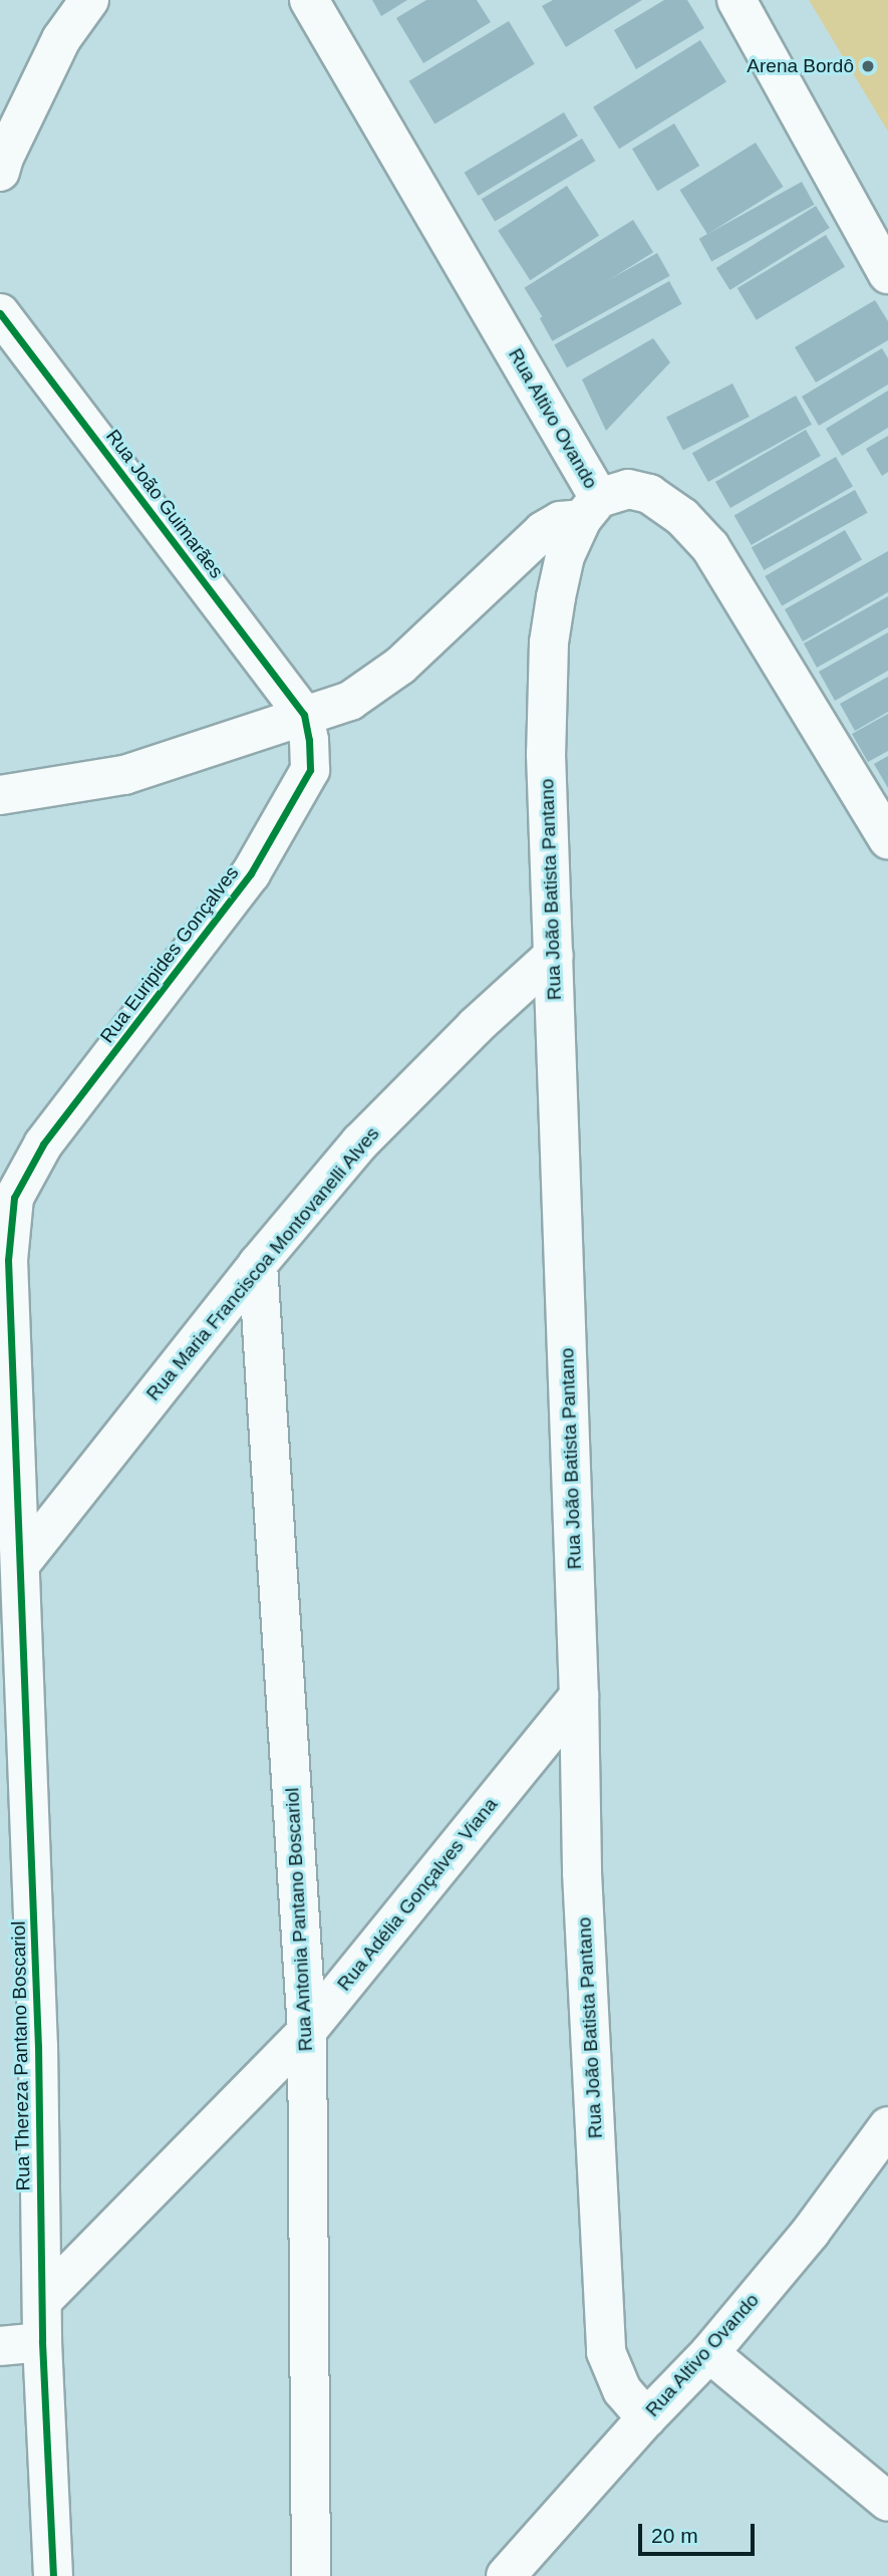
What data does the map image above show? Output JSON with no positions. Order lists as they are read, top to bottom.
{
  "streets": {
    "street": [
      "Rua Altivo Ovando",
      "Rua João Guimarães",
      "Rua João Batista Pantano",
      "Rua Euripides Gonçalves",
      "Rua Maria Franciscoa Montovanelli Alves",
      "Rua Adélia Gonçalves Viana",
      "Rua Antonia Pantano Boscariol",
      "Rua Thereza Pantano Boscariol"
    ]
  },
  "crossings": [
    ["Rua Altivo Ovando", "Rua João Batista Pantano"],
    ["Rua João Guimarães", "Rua Euripides Gonçalves"],
    ["Rua João Batista Pantano", "Rua Maria Franciscoa Montovanelli Alves"],
    ["Rua João Batista Pantano", "Rua Adélia Gonçalves Viana"],
    ["Rua Euripides Gonçalves", "Rua Thereza Pantano Boscariol"],
    ["Rua Maria Franciscoa Montovanelli Alves", "Rua Antonia Pantano Boscariol"],
    ["Rua Maria Franciscoa Montovanelli Alves", "Rua Thereza Pantano Boscariol"],
    ["Rua Adélia Gonçalves Viana", "Rua Antonia Pantano Boscariol"],
    ["Rua Adélia Gonçalves Viana", "Rua Thereza Pantano Boscariol"]
  ],
  "places": ["Arena Bordô"],
  "scale_bar": "20 m"
}
